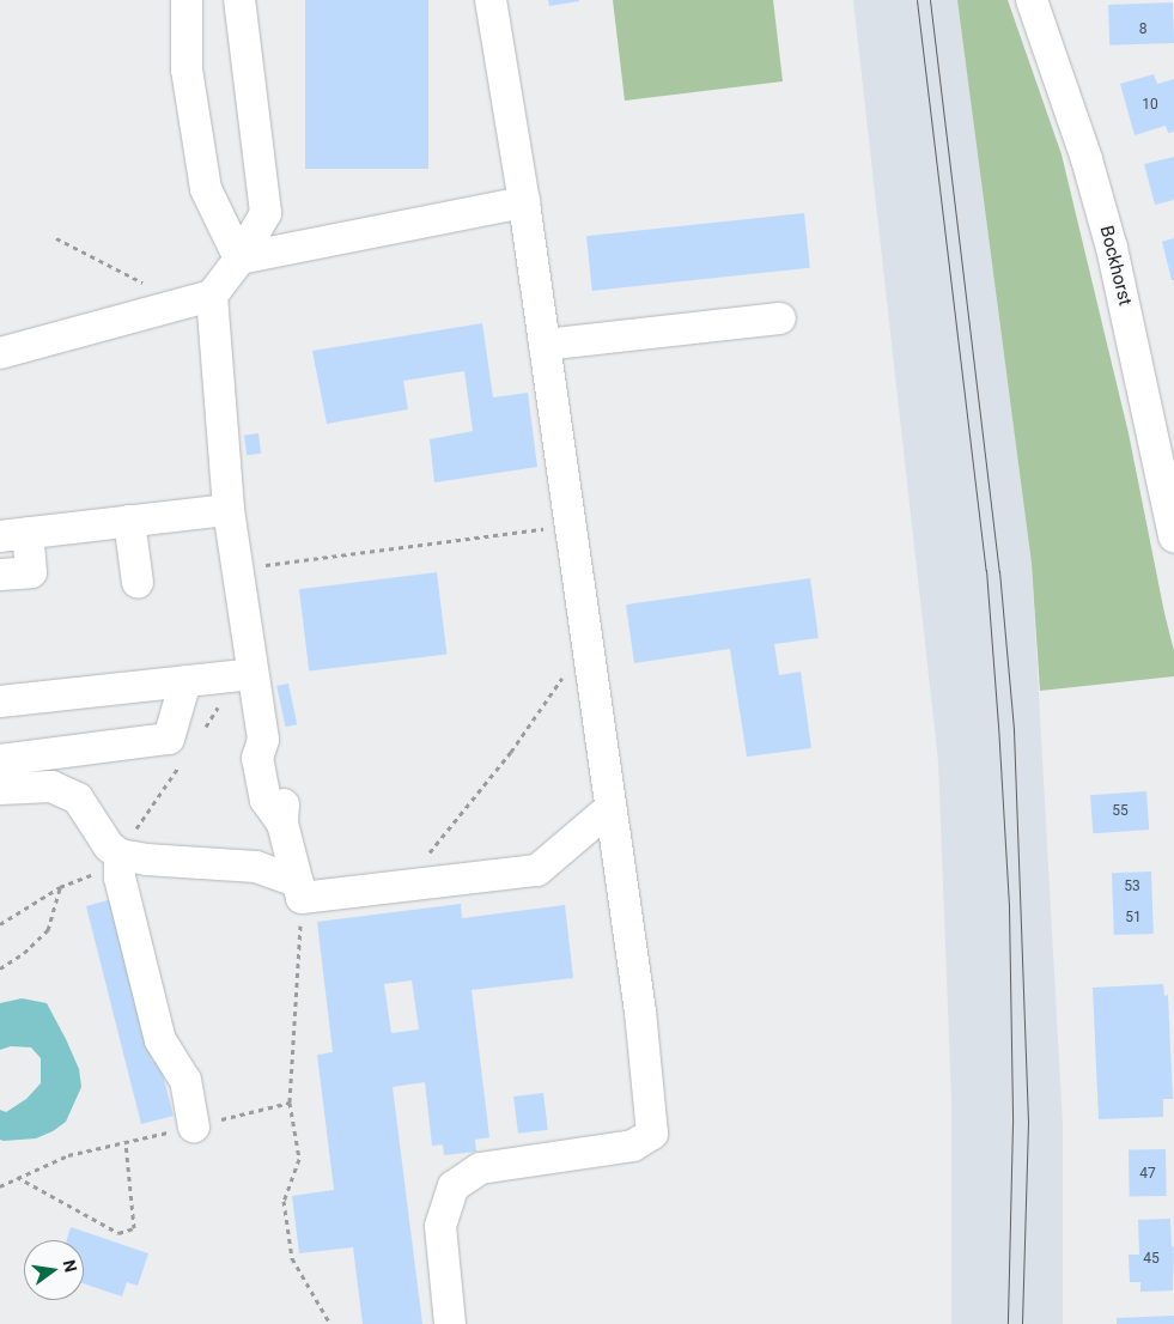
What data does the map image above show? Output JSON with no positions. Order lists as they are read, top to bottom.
{
  "streets": {
    "street": ["Bockhorst"]
  },
  "house_numbers": [
    "8",
    "10",
    "55",
    "53",
    "51",
    "47",
    "45"
  ],
  "north": "right"
}
